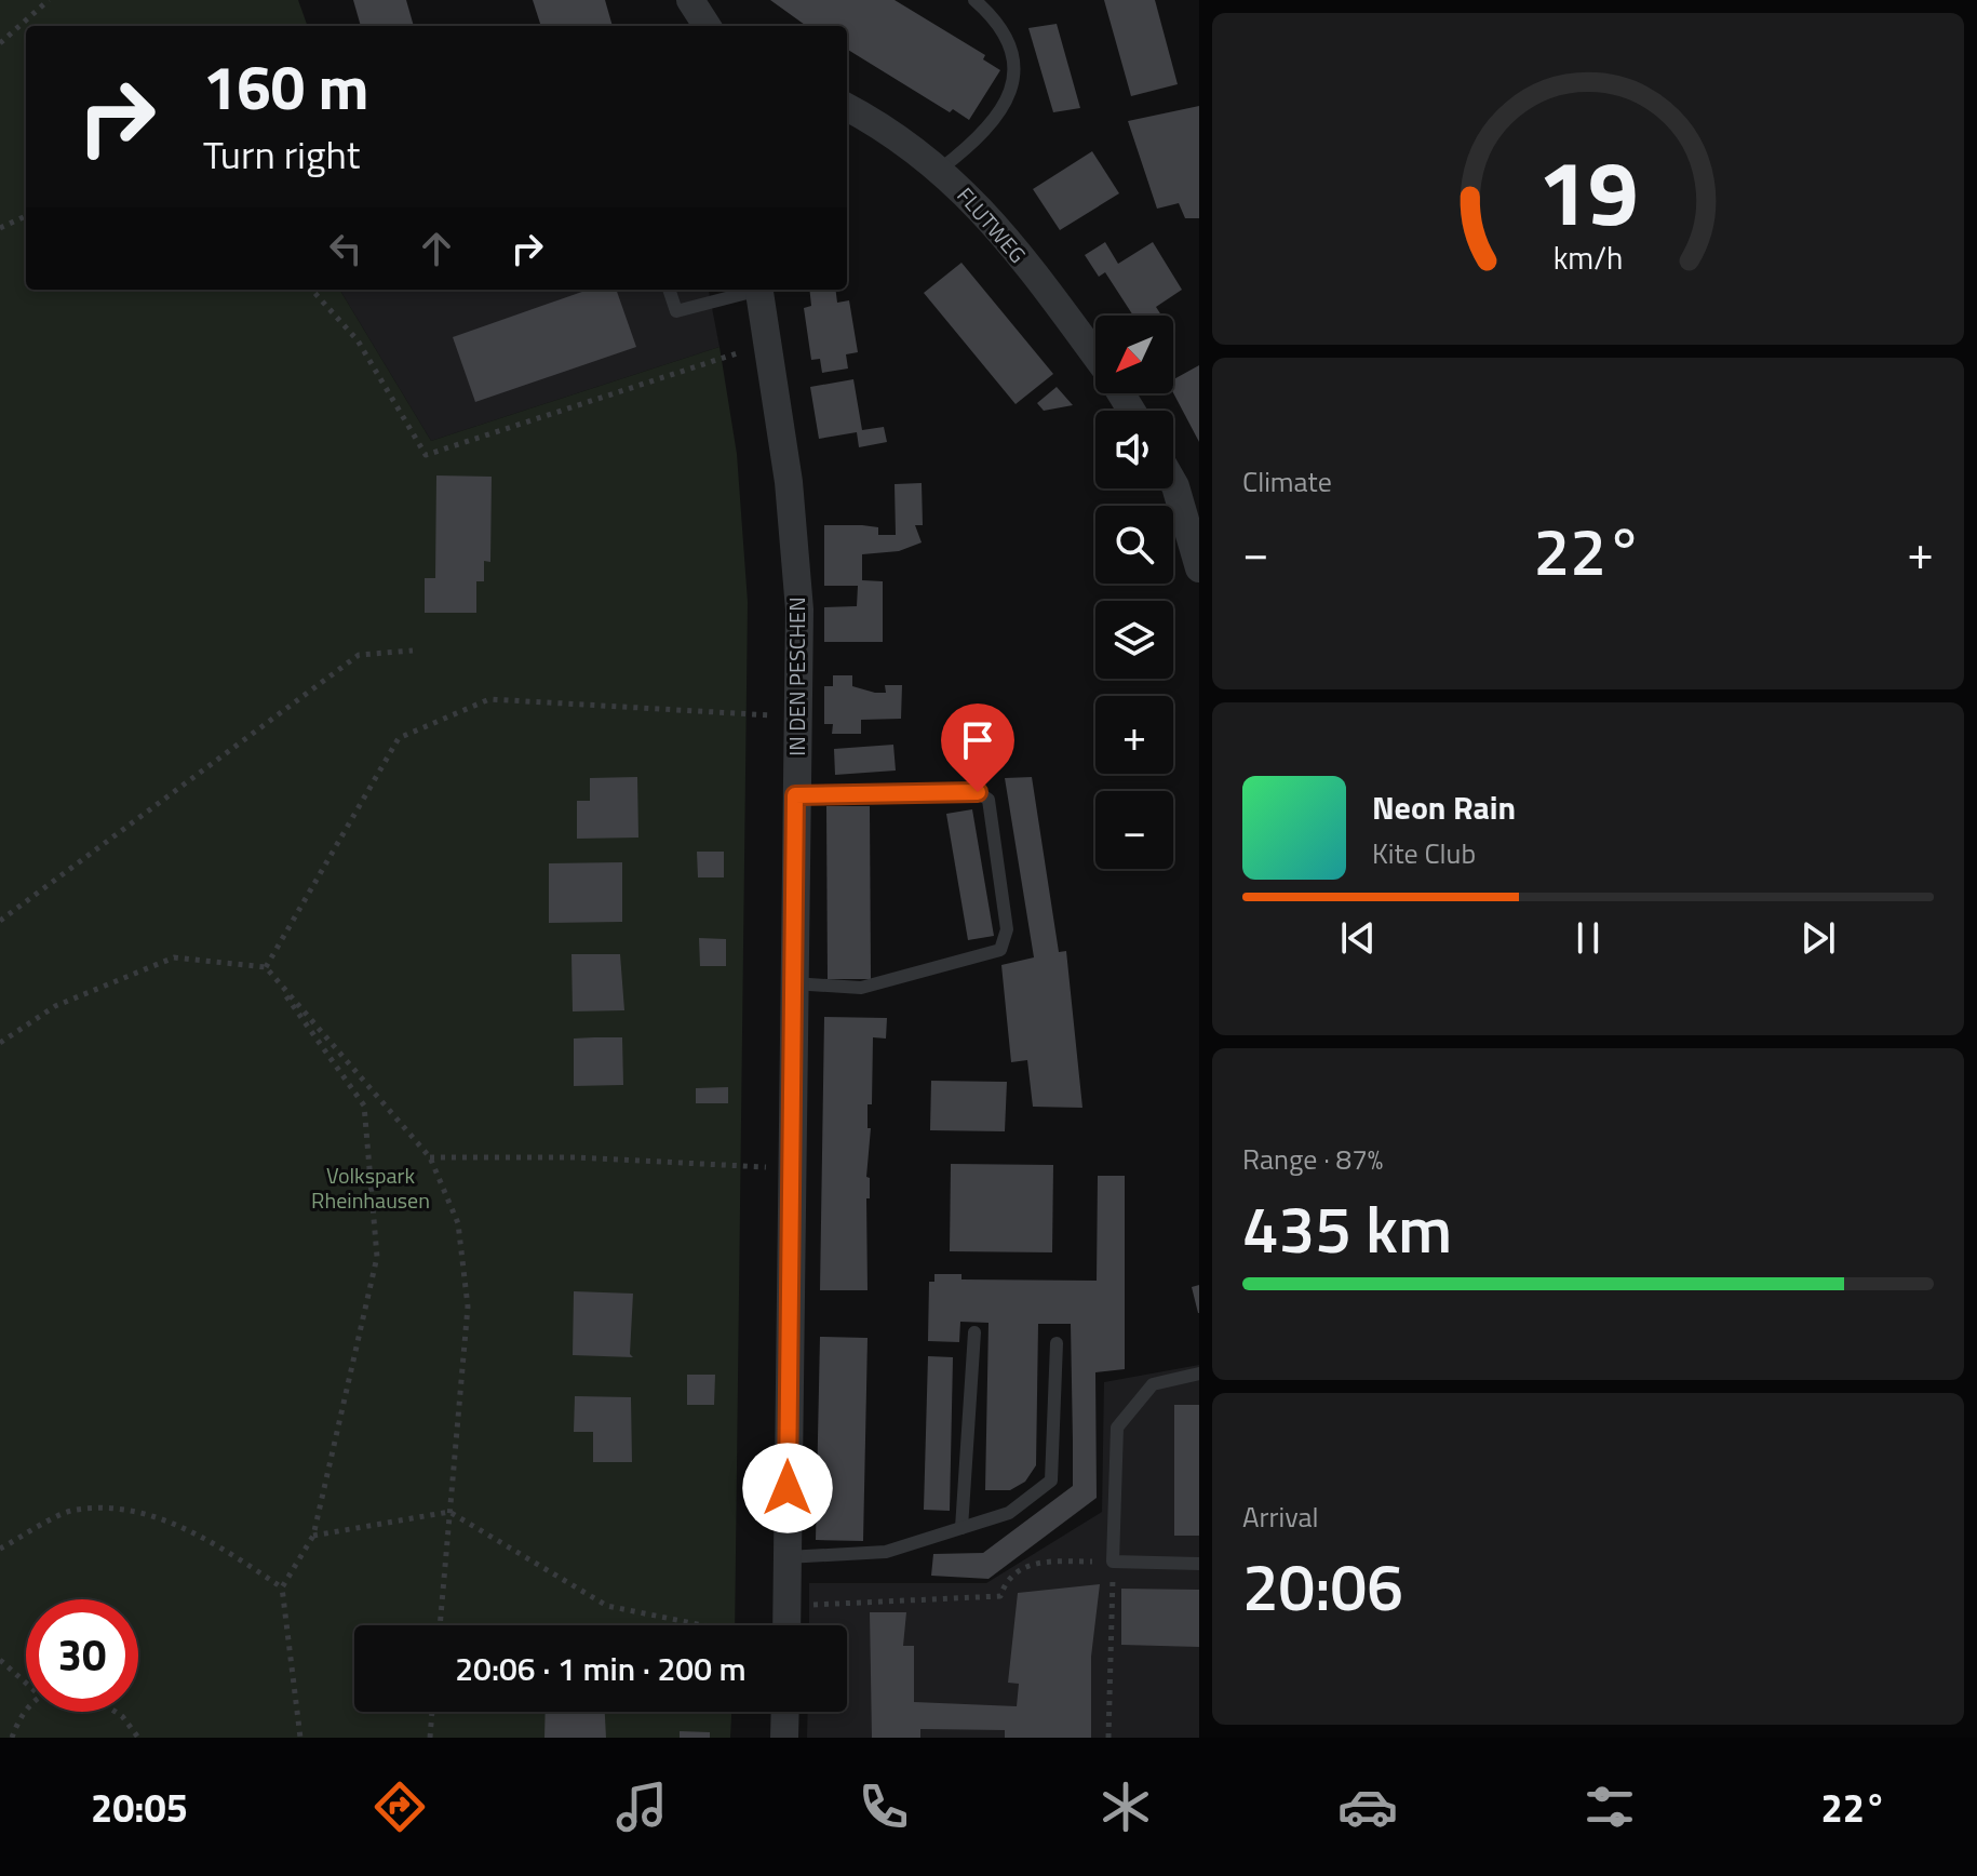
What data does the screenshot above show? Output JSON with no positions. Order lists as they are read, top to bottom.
{
  "streets": {
    "street": ["FLUTWEG", "IN DEN PESCHEN"]
  },
  "parks": ["Volkspark Rheinhausen"],
  "north": "bottom left",
  "page": {
    "turn": ["160 m", "Turn right"],
    "map_buttons": ["+", "−"],
    "tile": [
      "Climate",
      ["Range · 87%", "435 km"],
      ["Arrival", "20:06"]
    ],
    "heat": ["−", "22°", "+"],
    "song": ["Neon Rain", "Kite Club"],
    "limit": "30",
    "trip": "20:06 · 1 min · 200 m",
    "tabs": ["20:05", "22°"],
    "gauge": ["19", "km/h"]
  }
}
